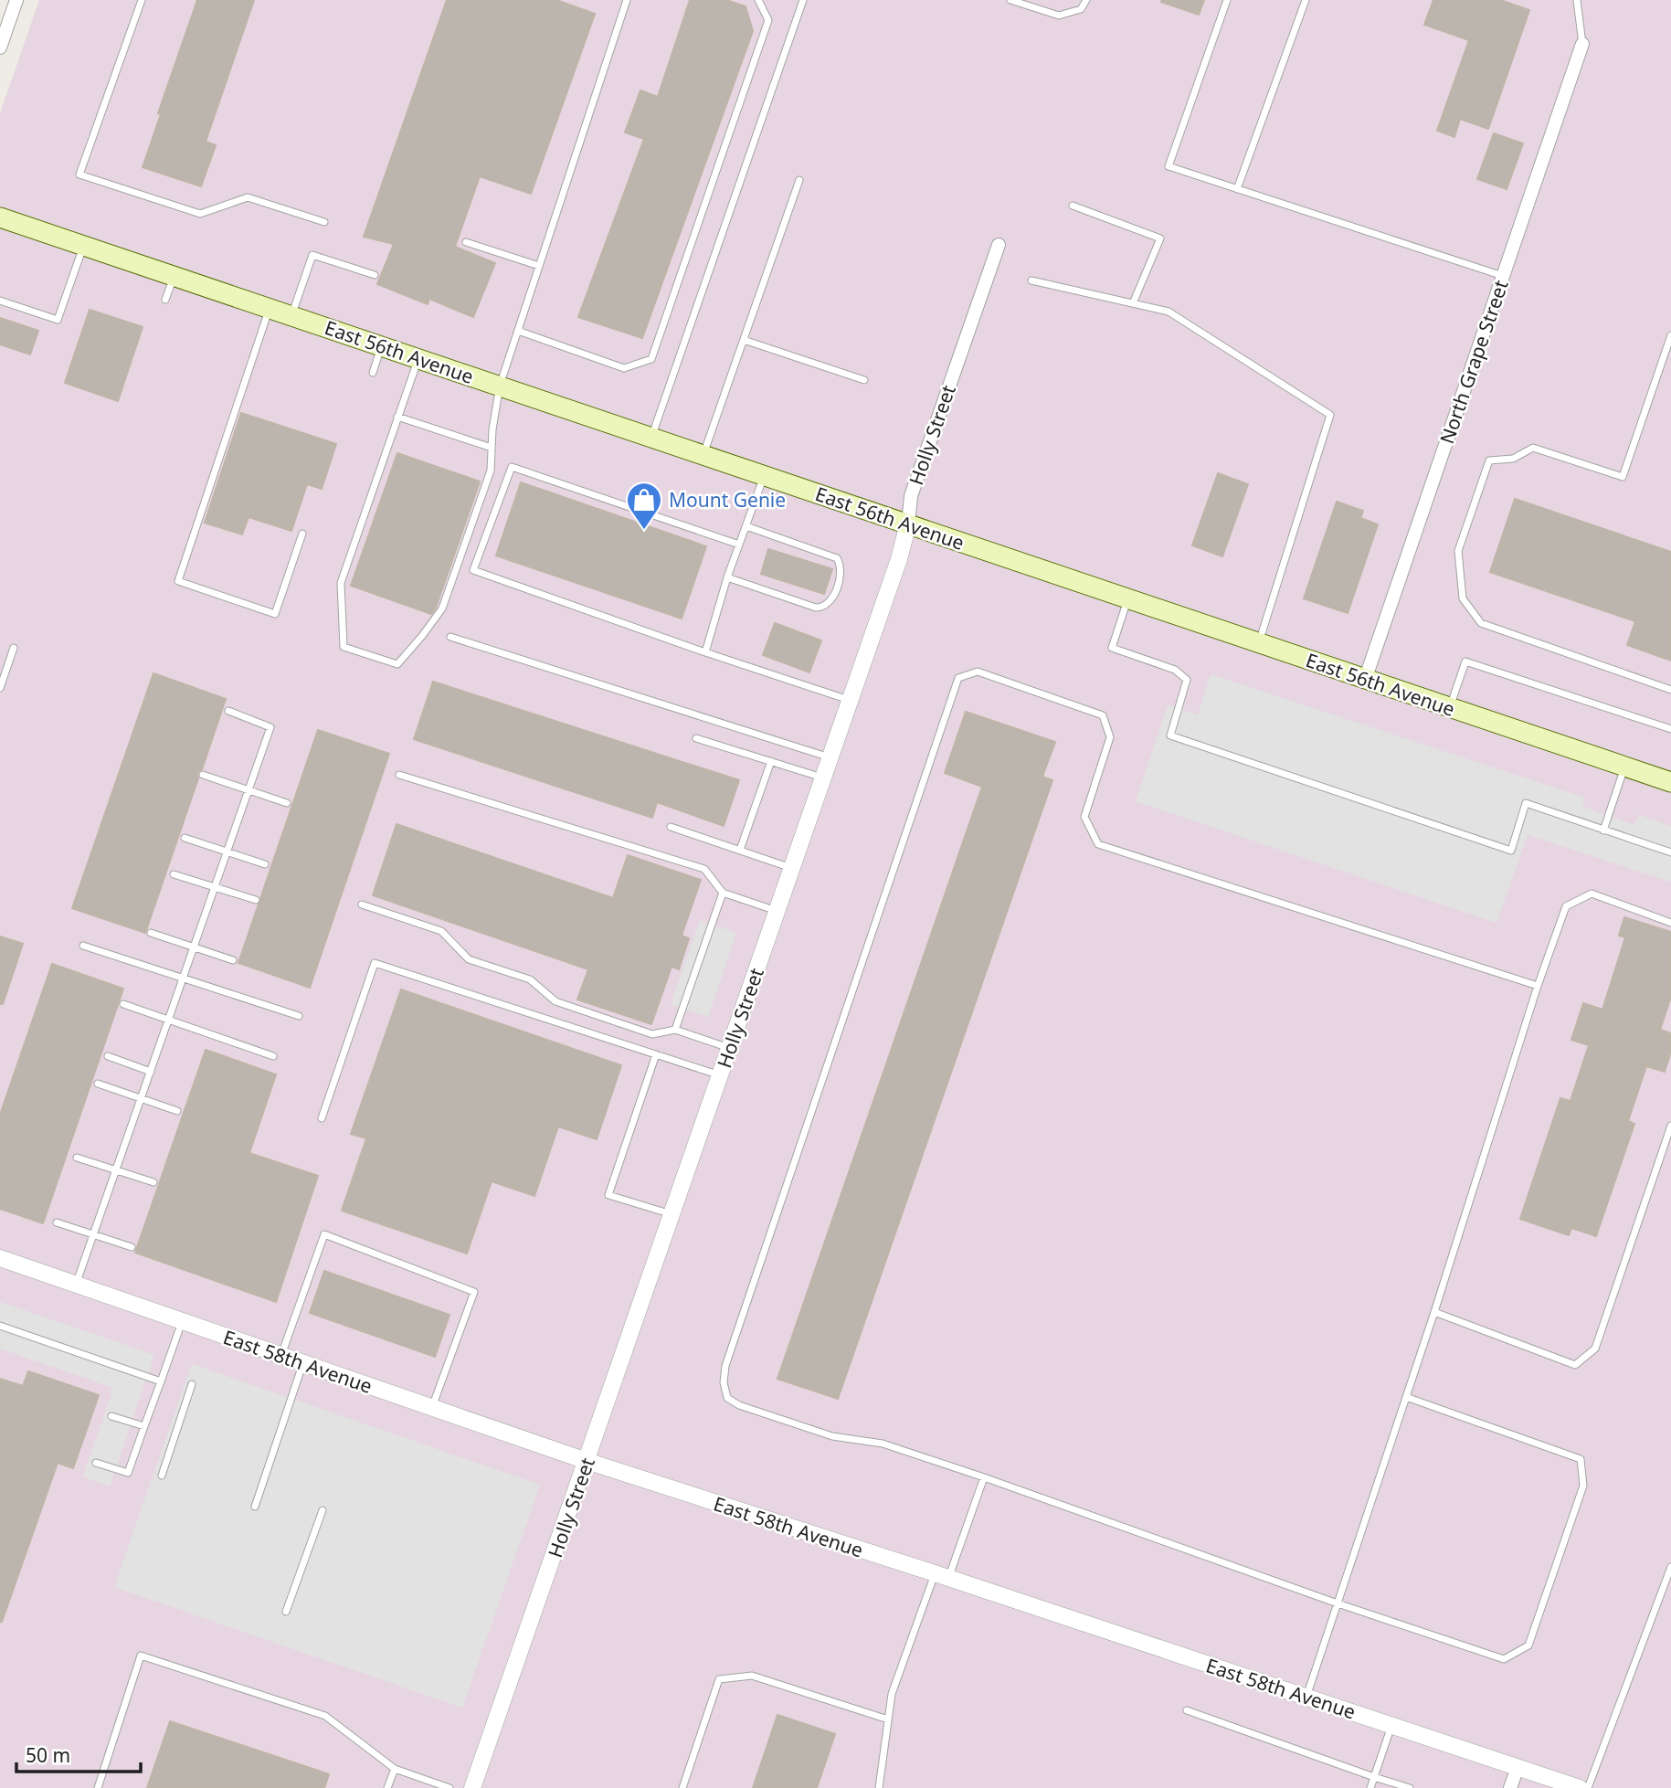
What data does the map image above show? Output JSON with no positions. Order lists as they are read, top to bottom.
{
  "streets": {
    "main road": ["East 56th Avenue"],
    "street": ["North Grape Street", "Holly Street", "East 58th Avenue"]
  },
  "crossings": [
    ["East 56th Avenue", "North Grape Street"],
    ["East 56th Avenue", "Holly Street"],
    ["Holly Street", "East 58th Avenue"]
  ],
  "places": {
    "shop": ["Mount Genie"]
  },
  "scale_bar": "50 m"
}
